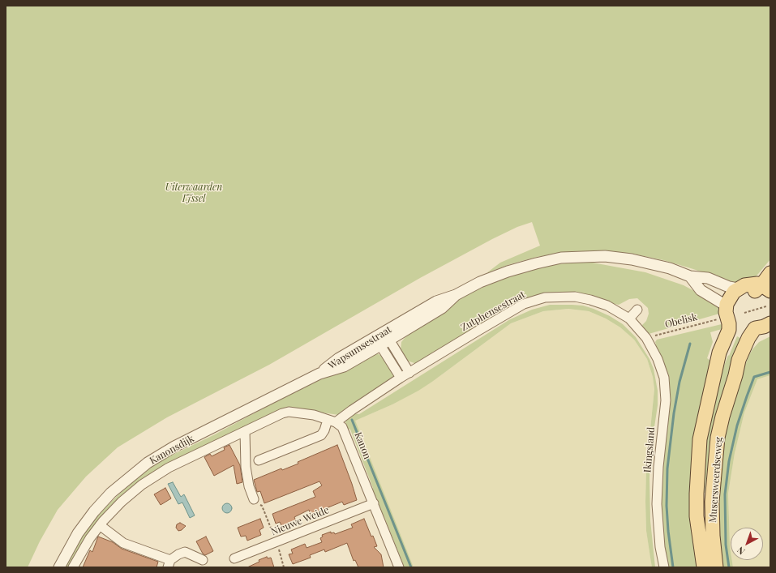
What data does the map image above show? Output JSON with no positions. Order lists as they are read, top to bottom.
{
  "streets": {
    "main road": ["Musersweerdseweg"],
    "street": [
      "Zutphensestraat",
      "Wapsumsestraat",
      "Kanon",
      "Kanonsdijk",
      "Ikingsland",
      "Nieuwe Weide"
    ],
    "path": ["Obelisk"]
  },
  "crossings": [
    ["Zutphensestraat", "Obelisk"],
    ["Zutphensestraat", "Kanon"],
    ["Zutphensestraat", "Kanonsdijk"],
    ["Zutphensestraat", "Ikingsland"],
    ["Obelisk", "Ikingsland"],
    ["Obelisk", "Musersweerdseweg"],
    ["Wapsumsestraat", "Kanonsdijk"],
    ["Kanon", "Kanonsdijk"],
    ["Kanon", "Nieuwe Weide"]
  ],
  "parks": ["Uiterwaarden IJssel"],
  "north": "bottom left"
}
